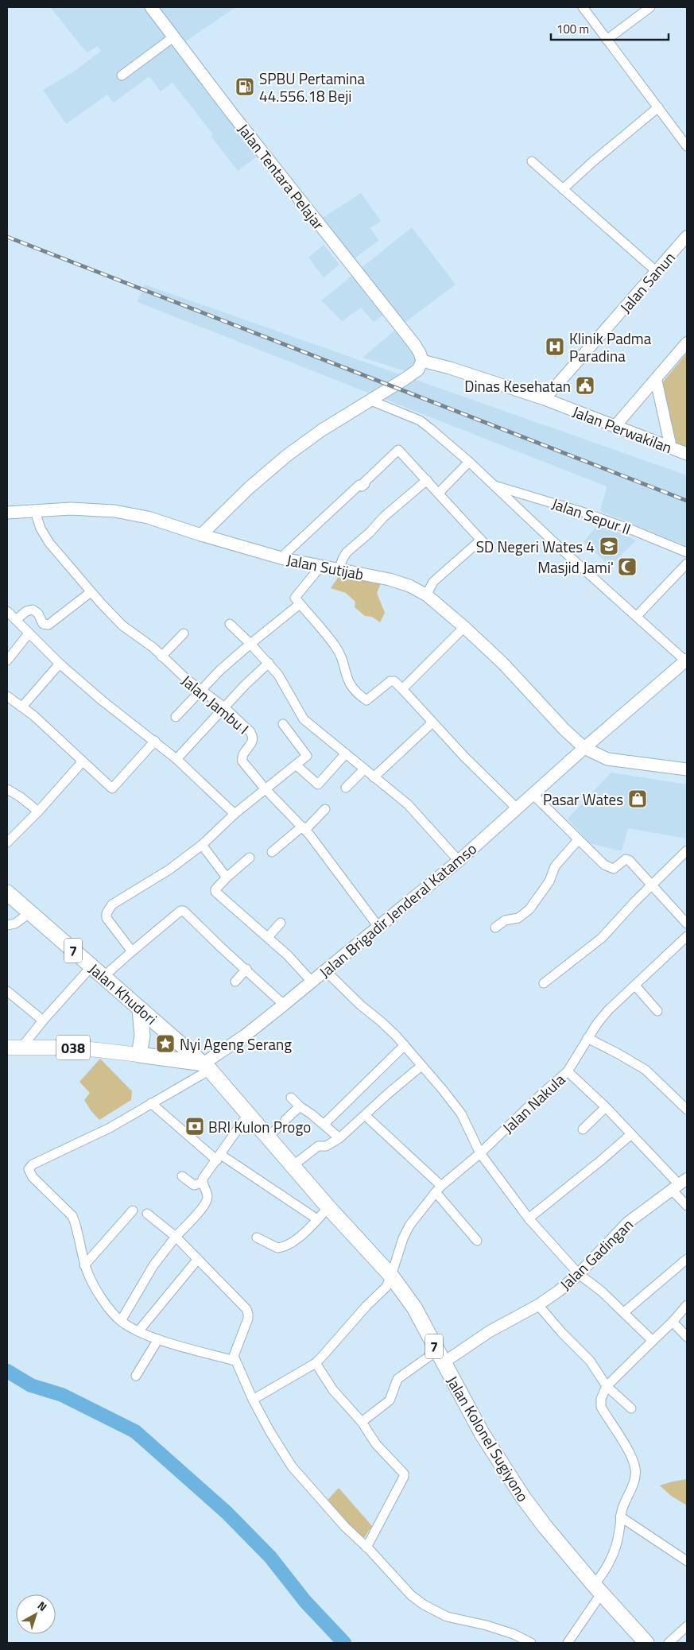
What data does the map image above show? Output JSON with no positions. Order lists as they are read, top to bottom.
{
  "streets": {
    "highway": ["7", "Jalan Khudori", "Jalan Kolonel Sugiyono"],
    "main road": [
      "Jalan Tentara Pelajar",
      "Jalan Perwakilan",
      "Jalan Sutijab",
      "Jalan Brigadir Jenderal Katamso",
      "038"
    ],
    "street": [
      "Jalan Sanun",
      "Jalan Sepur II",
      "Jalan Jambu I",
      "Jalan Nakula",
      "Jalan Gadingan"
    ]
  },
  "crossings": [
    ["Jalan Tentara Pelajar", "Jalan Perwakilan"],
    ["Jalan Sanun", "Jalan Perwakilan"],
    ["Jalan Sutijab", "Jalan Jambu I"],
    ["Jalan Sutijab", "Jalan Brigadir Jenderal Katamso"],
    ["Jalan Jambu I", "Jalan Brigadir Jenderal Katamso"],
    ["Jalan Brigadir Jenderal Katamso", "Jalan Khudori"],
    ["Jalan Brigadir Jenderal Katamso", "Jalan Kolonel Sugiyono"],
    ["Jalan Khudori", "Jalan Kolonel Sugiyono"],
    ["Jalan Nakula", "Jalan Kolonel Sugiyono"],
    ["Jalan Gadingan", "Jalan Kolonel Sugiyono"]
  ],
  "places": {
    "fuel station": ["SPBU Pertamina 44.556.18 Beji"],
    "hospital": ["Klinik Padma Paradina"],
    "public building": ["Dinas Kesehatan"],
    "school or university": ["SD Negeri Wates 4"],
    "mosque": ["Masjid Jami'"],
    "shop": ["Pasar Wates"],
    "place": ["Nyi Ageng Serang"],
    "bank": ["BRI Kulon Progo"]
  },
  "scale_bar": "100 m",
  "north": "top right"
}
